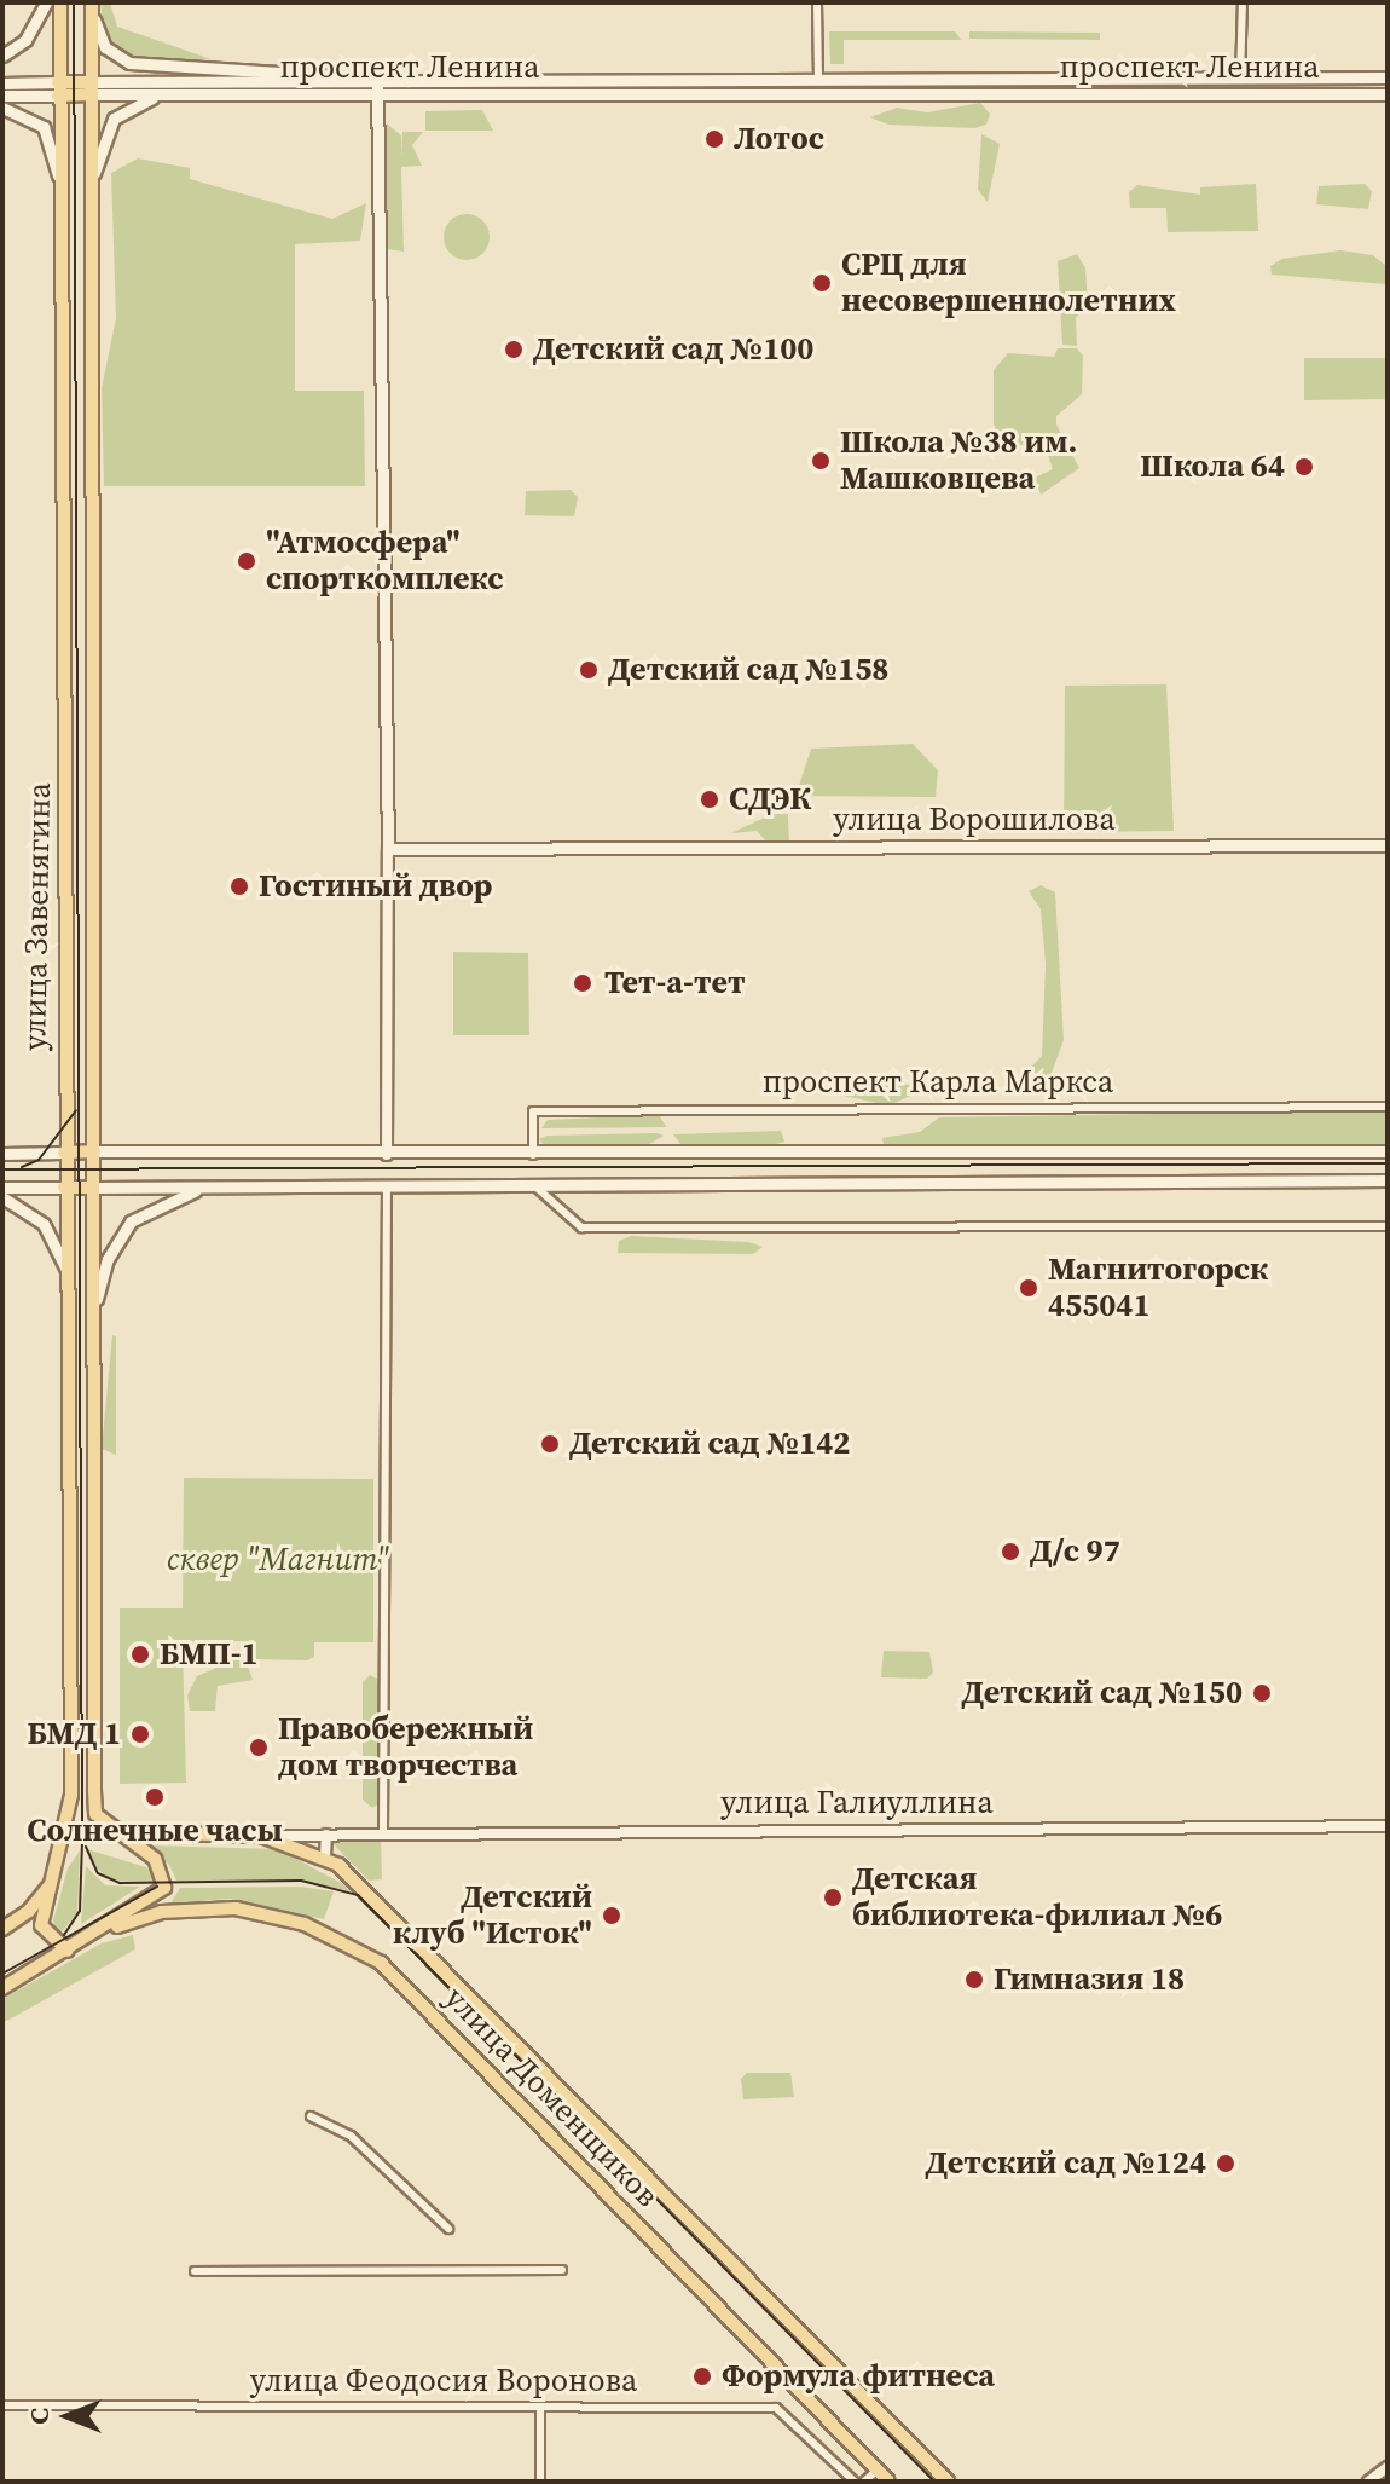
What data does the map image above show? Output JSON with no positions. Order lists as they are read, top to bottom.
{
  "streets": {
    "main road": [
      "проспект Ленина",
      "улица Ворошилова",
      "улица Завенягина",
      "улица Галиуллина",
      "улица Доменщиков"
    ],
    "street": ["проспект Карла Маркса", "улица Феодосия Воронова"]
  },
  "crossings": [
    ["проспект Ленина", "улица Завенягина"],
    ["улица Завенягина", "улица Галиуллина"],
    ["улица Галиуллина", "улица Доменщиков"]
  ],
  "parks": ["сквер \"Магнит\""],
  "places": [
    "Лотос",
    "СРЦ для несовершеннолетних",
    "Детский сад №100",
    "Школа №38 им. Машковцева",
    "Школа 64",
    "\"Атмосфера\" спорткомплекс",
    "Детский сад №158",
    "СДЭК",
    "Гостиный двор",
    "Тет-а-тет",
    "Магнитогорск 455041",
    "Детский сад №142",
    "Д/с 97",
    "БМП-1",
    "Детский сад №150",
    "БМД 1",
    "Правобережный дом творчества",
    "Солнечные часы",
    "Детская библиотека-филиал №6",
    "Детский клуб \"Исток\"",
    "Гимназия 18",
    "Детский сад №124",
    "Формула фитнеса"
  ],
  "north": "left"
}
